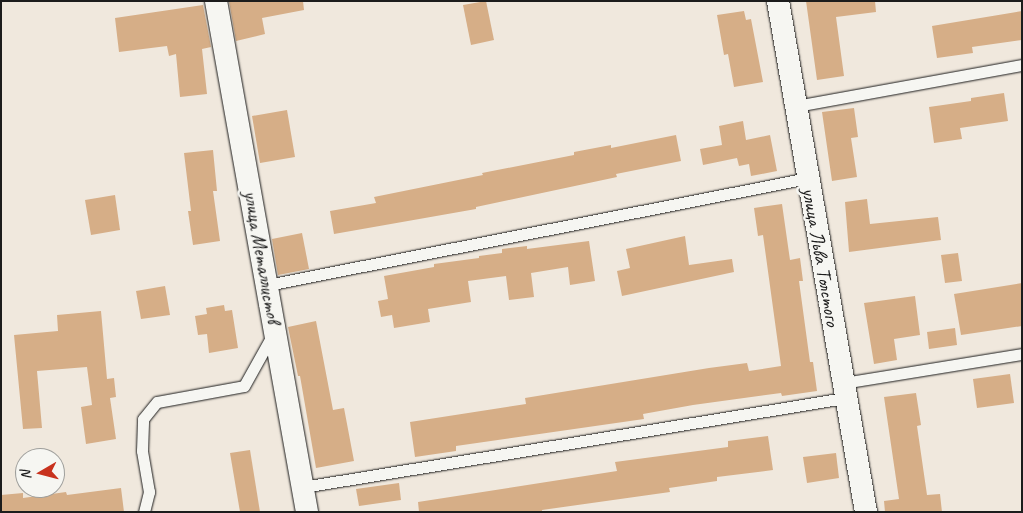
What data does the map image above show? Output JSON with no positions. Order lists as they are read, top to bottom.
{
  "streets": {
    "street": ["улица Металлистов", "улица Льва Толстого"]
  },
  "north": "left"
}
